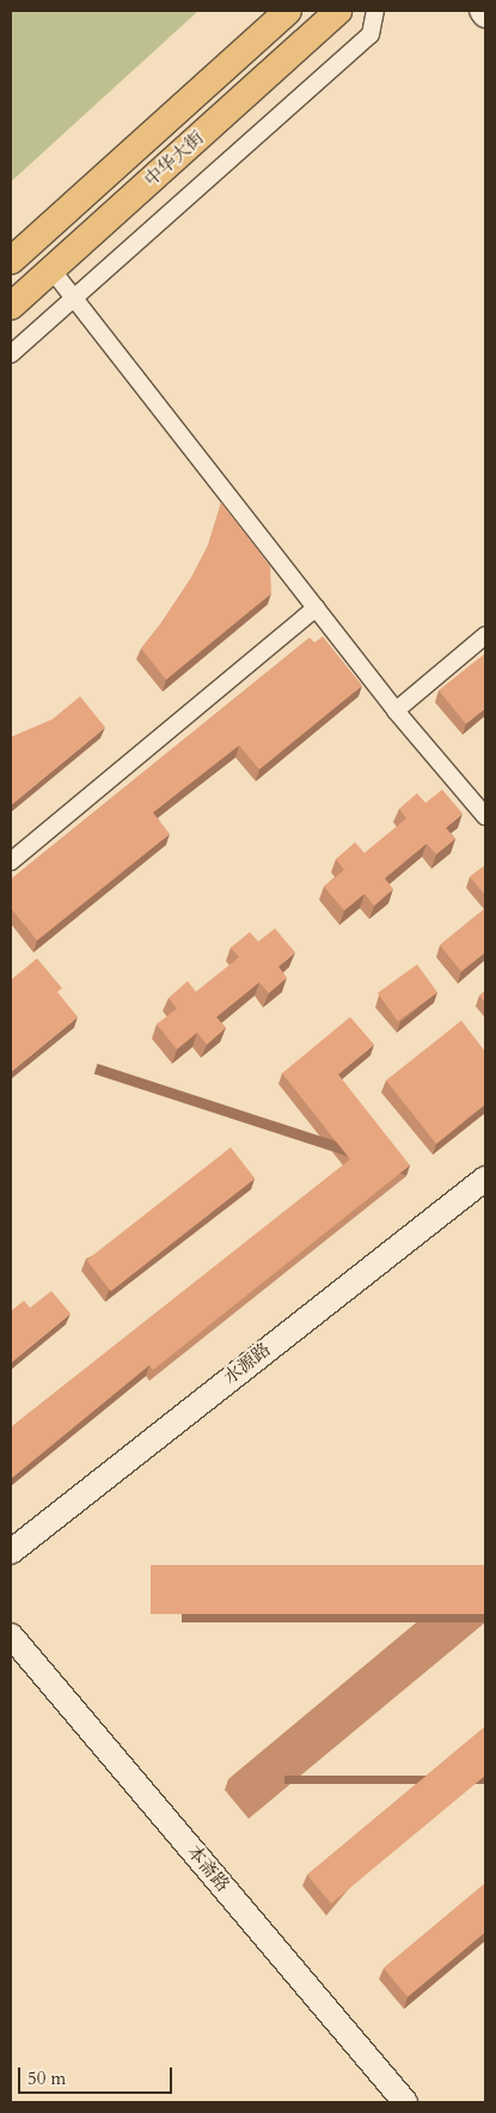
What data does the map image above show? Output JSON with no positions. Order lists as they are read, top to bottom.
{
  "streets": {
    "main road": ["中华大街"],
    "street": ["水源路", "本斋路"]
  },
  "scale_bar": "50 m"
}
